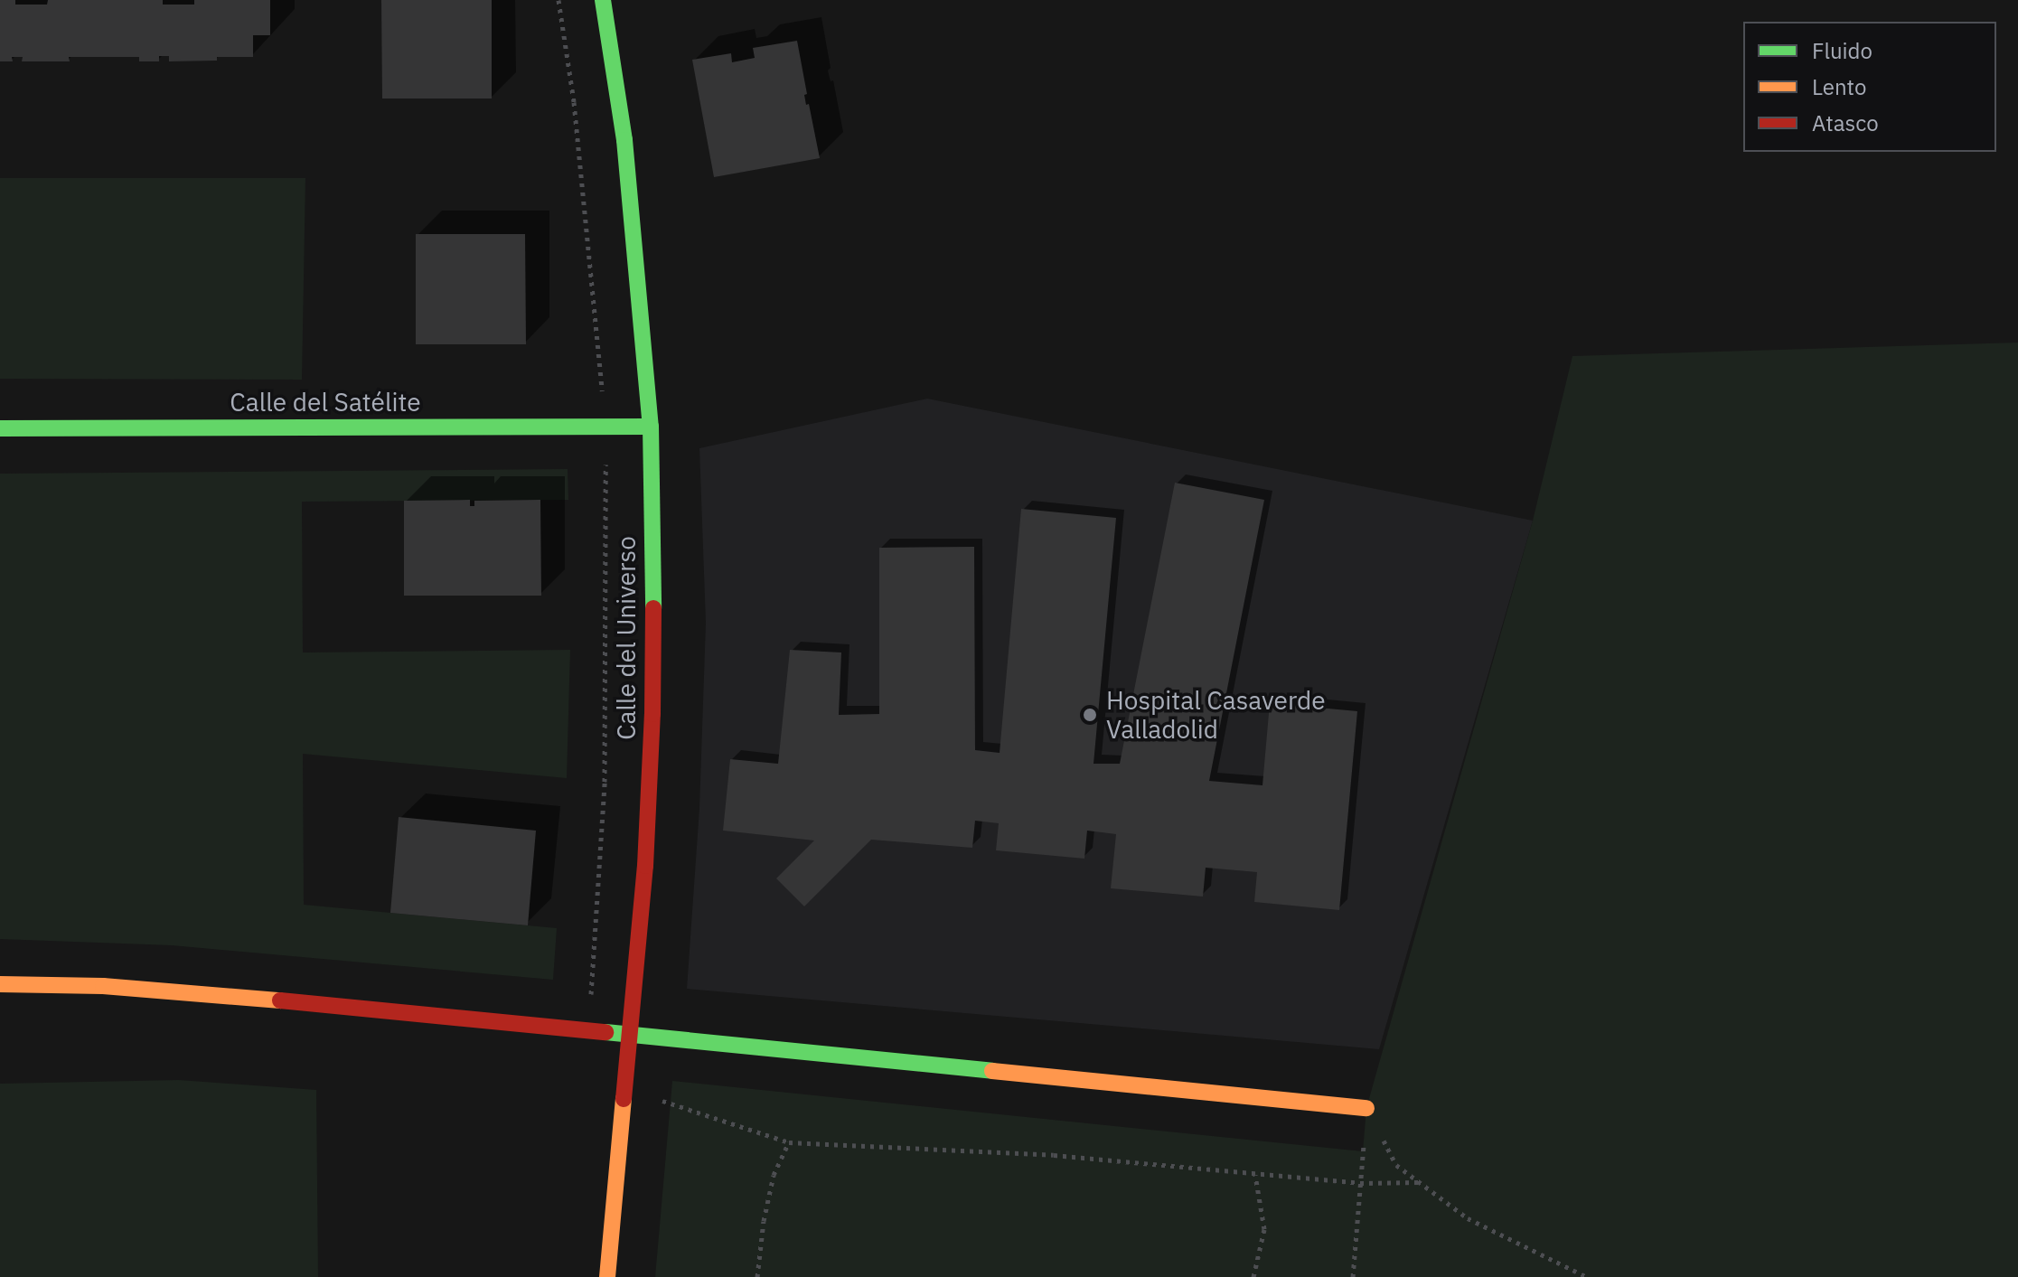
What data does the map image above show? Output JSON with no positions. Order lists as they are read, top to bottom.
{
  "streets": {
    "street": ["Calle del Satélite", "Calle del Universo"]
  },
  "crossings": [
    ["Calle del Satélite", "Calle del Universo"]
  ],
  "places": ["Hospital Casaverde Valladolid"],
  "legend": ["Fluido", "Lento", "Atasco"]
}
